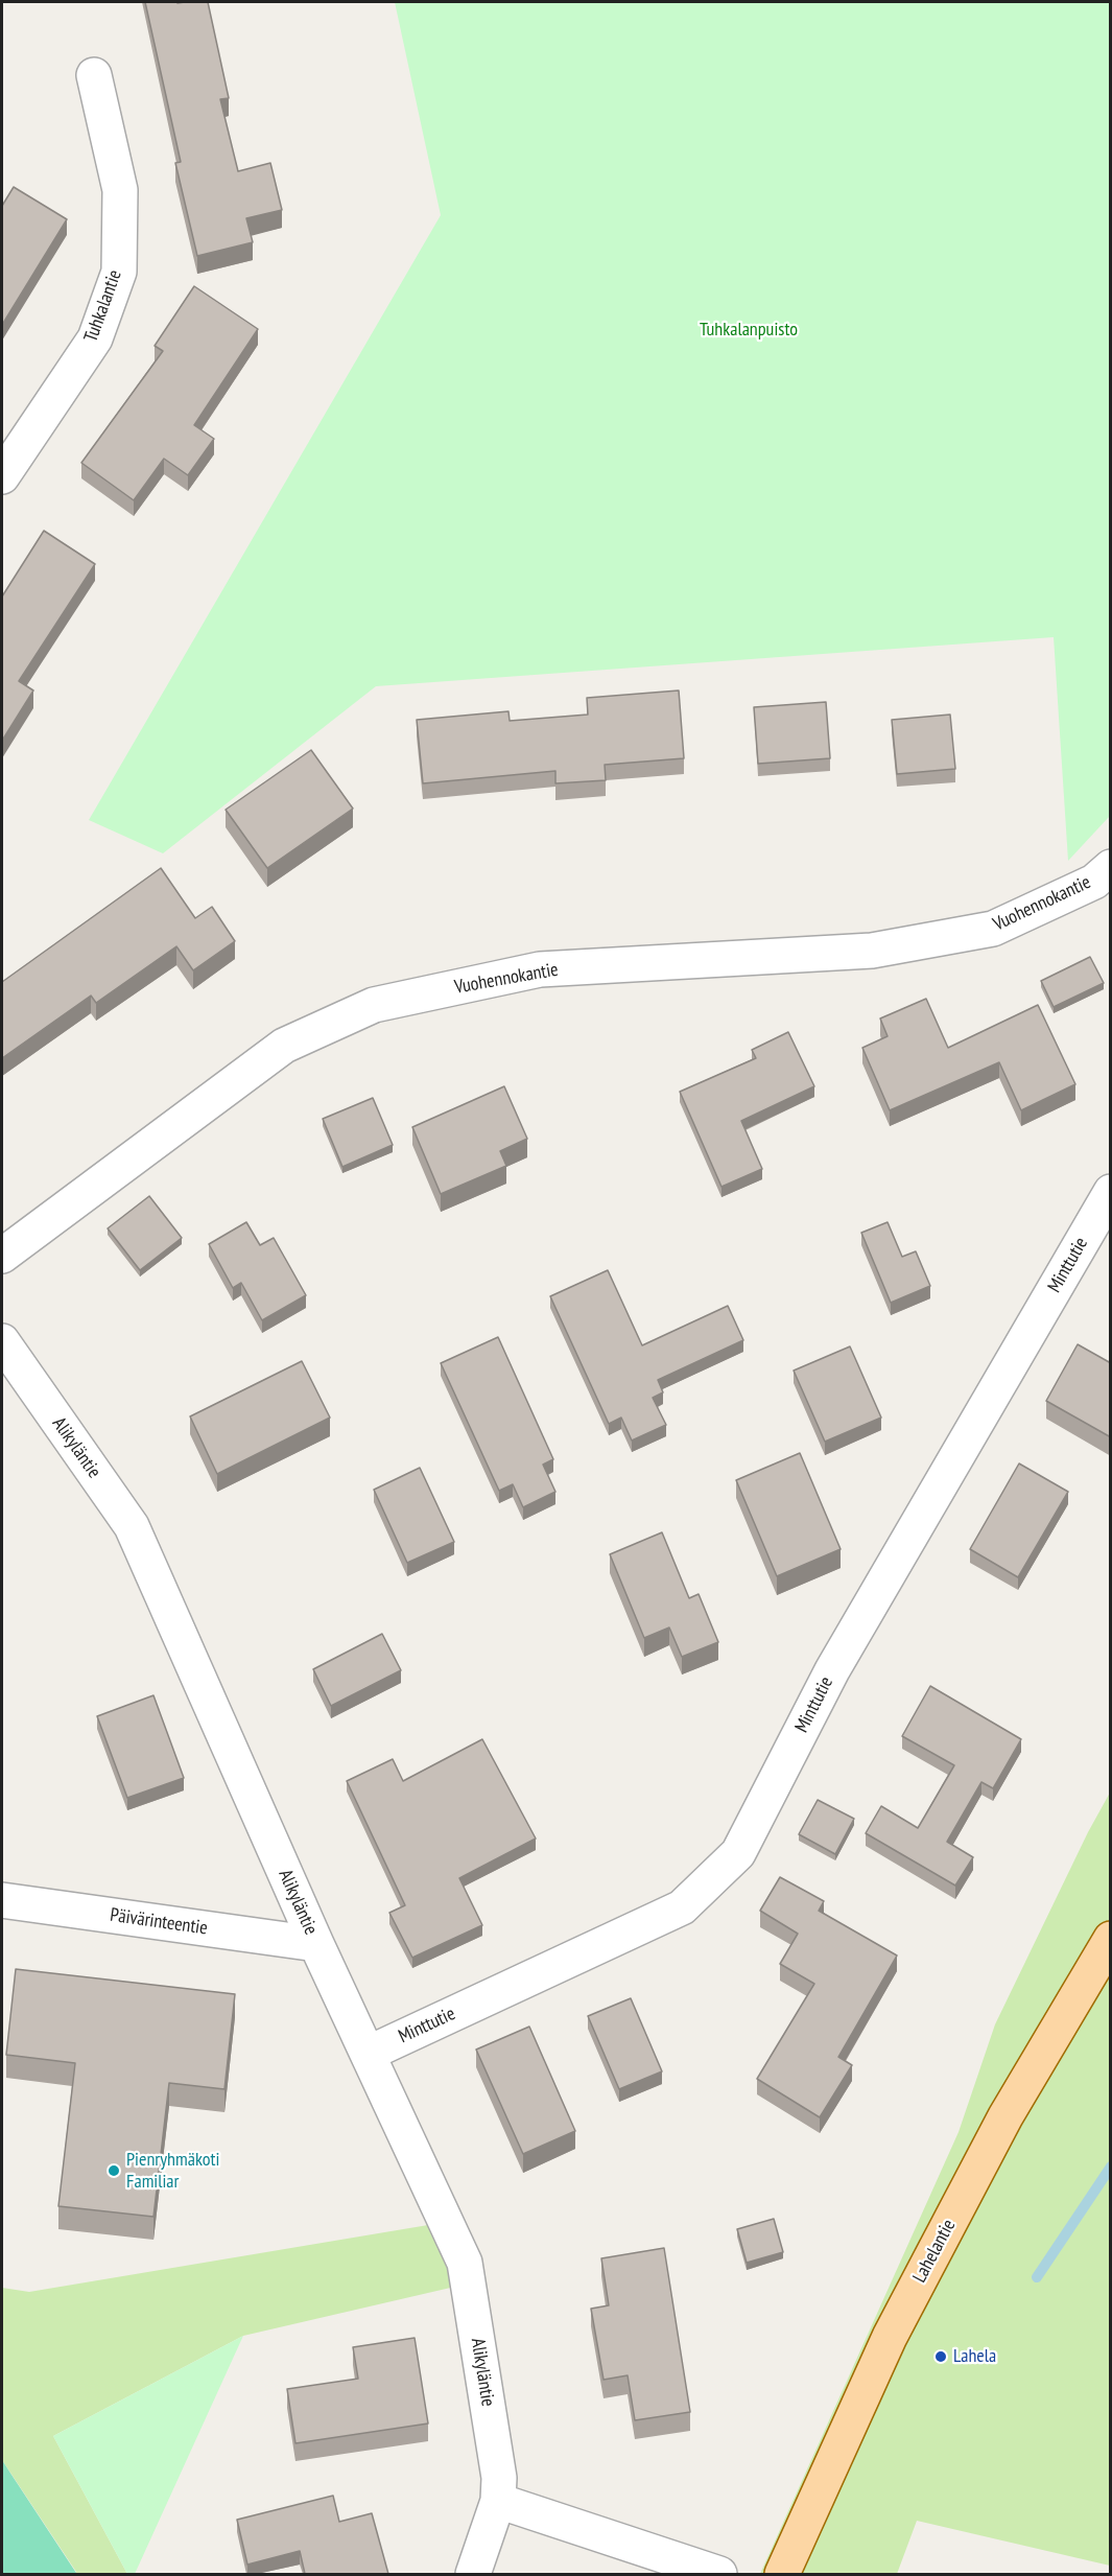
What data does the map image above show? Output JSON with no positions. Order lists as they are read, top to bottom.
{
  "streets": {
    "main road": ["Lahelantie"],
    "street": [
      "Tuhkalantie",
      "Vuohennokantie",
      "Minttutie",
      "Alikyläntie",
      "Päivärinteentie"
    ]
  },
  "crossings": [
    ["Minttutie", "Alikyläntie"],
    ["Alikyläntie", "Päivärinteentie"]
  ],
  "parks": ["Tuhkalanpuisto"],
  "places": ["Pienryhmäkoti Familiar", "Lahela"]
}
